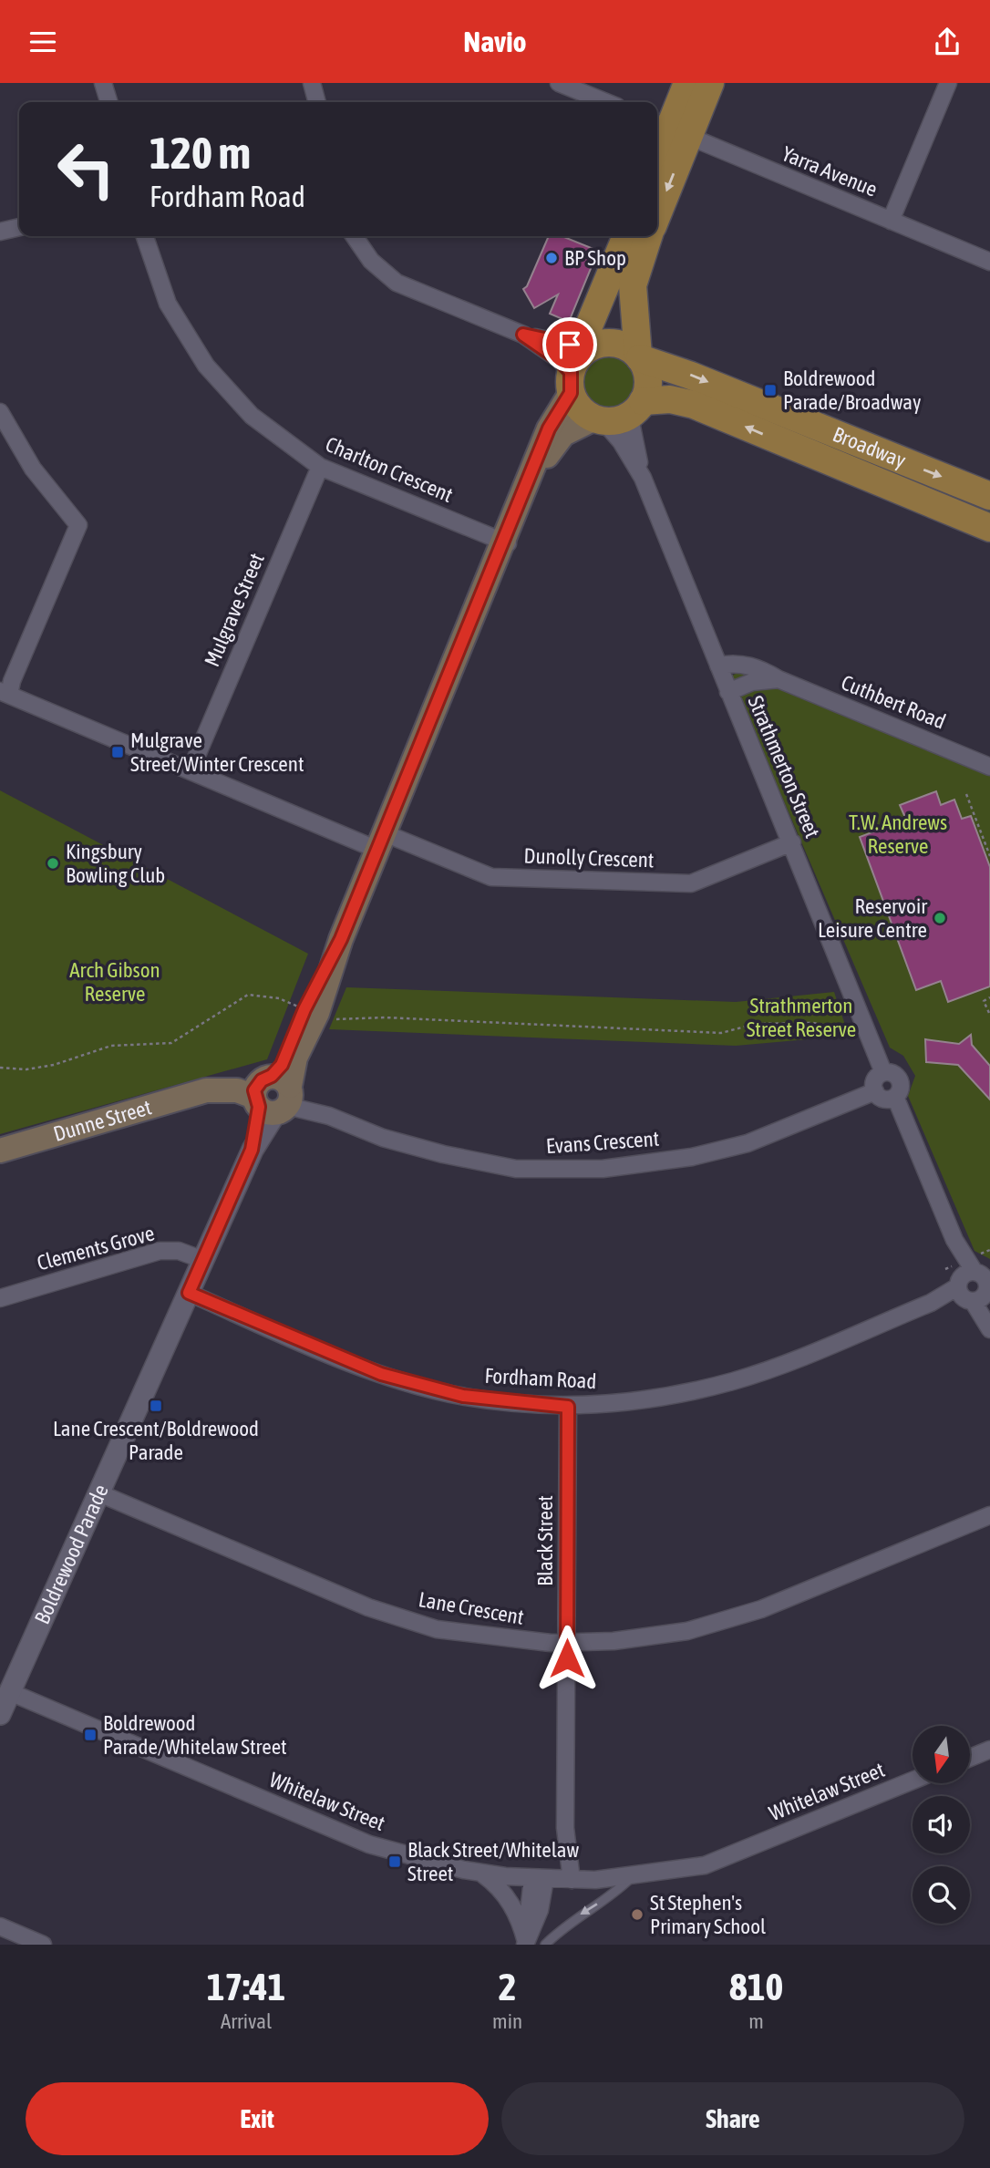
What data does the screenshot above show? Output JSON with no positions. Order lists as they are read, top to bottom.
{
  "streets": {
    "main road": ["Broadway", "Dunne Street", "Boldrewood Parade"],
    "street": [
      "Yarra Avenue",
      "Charlton Crescent",
      "Mulgrave Street",
      "Cuthbert Road",
      "Strathmerton Street",
      "Dunolly Crescent",
      "Evans Crescent",
      "Clements Grove",
      "Fordham Road",
      "Black Street",
      "Lane Crescent",
      "Whitelaw Street"
    ]
  },
  "crossings": [
    ["Broadway", "Strathmerton Street"],
    ["Broadway", "Boldrewood Parade"],
    ["Charlton Crescent", "Mulgrave Street"],
    ["Charlton Crescent", "Boldrewood Parade"],
    ["Mulgrave Street", "Dunolly Crescent"],
    ["Cuthbert Road", "Strathmerton Street"],
    ["Strathmerton Street", "Dunolly Crescent"],
    ["Strathmerton Street", "Evans Crescent"],
    ["Strathmerton Street", "Boldrewood Parade"],
    ["Dunolly Crescent", "Boldrewood Parade"],
    ["Dunne Street", "Evans Crescent"],
    ["Dunne Street", "Boldrewood Parade"],
    ["Evans Crescent", "Boldrewood Parade"],
    ["Clements Grove", "Boldrewood Parade"],
    ["Fordham Road", "Black Street"],
    ["Fordham Road", "Boldrewood Parade"],
    ["Black Street", "Lane Crescent"],
    ["Black Street", "Whitelaw Street"],
    ["Boldrewood Parade", "Lane Crescent"],
    ["Boldrewood Parade", "Whitelaw Street"]
  ],
  "parks": ["T.W. Andrews Reserve", "Arch Gibson Reserve", "Strathmerton Street Reserve"],
  "places": {
    "other": [
      "BP Shop",
      "Kingsbury Bowling Club",
      "Reservoir Leisure Centre",
      "St Stephen's Primary School"
    ],
    "transit": [
      "Boldrewood Parade/Broadway",
      "Mulgrave Street/Winter Crescent",
      "Lane Crescent/Boldrewood Parade",
      "Boldrewood Parade/Whitelaw Street",
      "Black Street/Whitelaw Street"
    ]
  },
  "north": "bottom",
  "page": {
    "header": "Navio",
    "turn": ["120 m", "Fordham Road"],
    "eta": [
      "17:41",
      "Arrival",
      "2",
      "min",
      "810",
      "m"
    ],
    "buttons": ["Exit", "Share"]
  }
}
